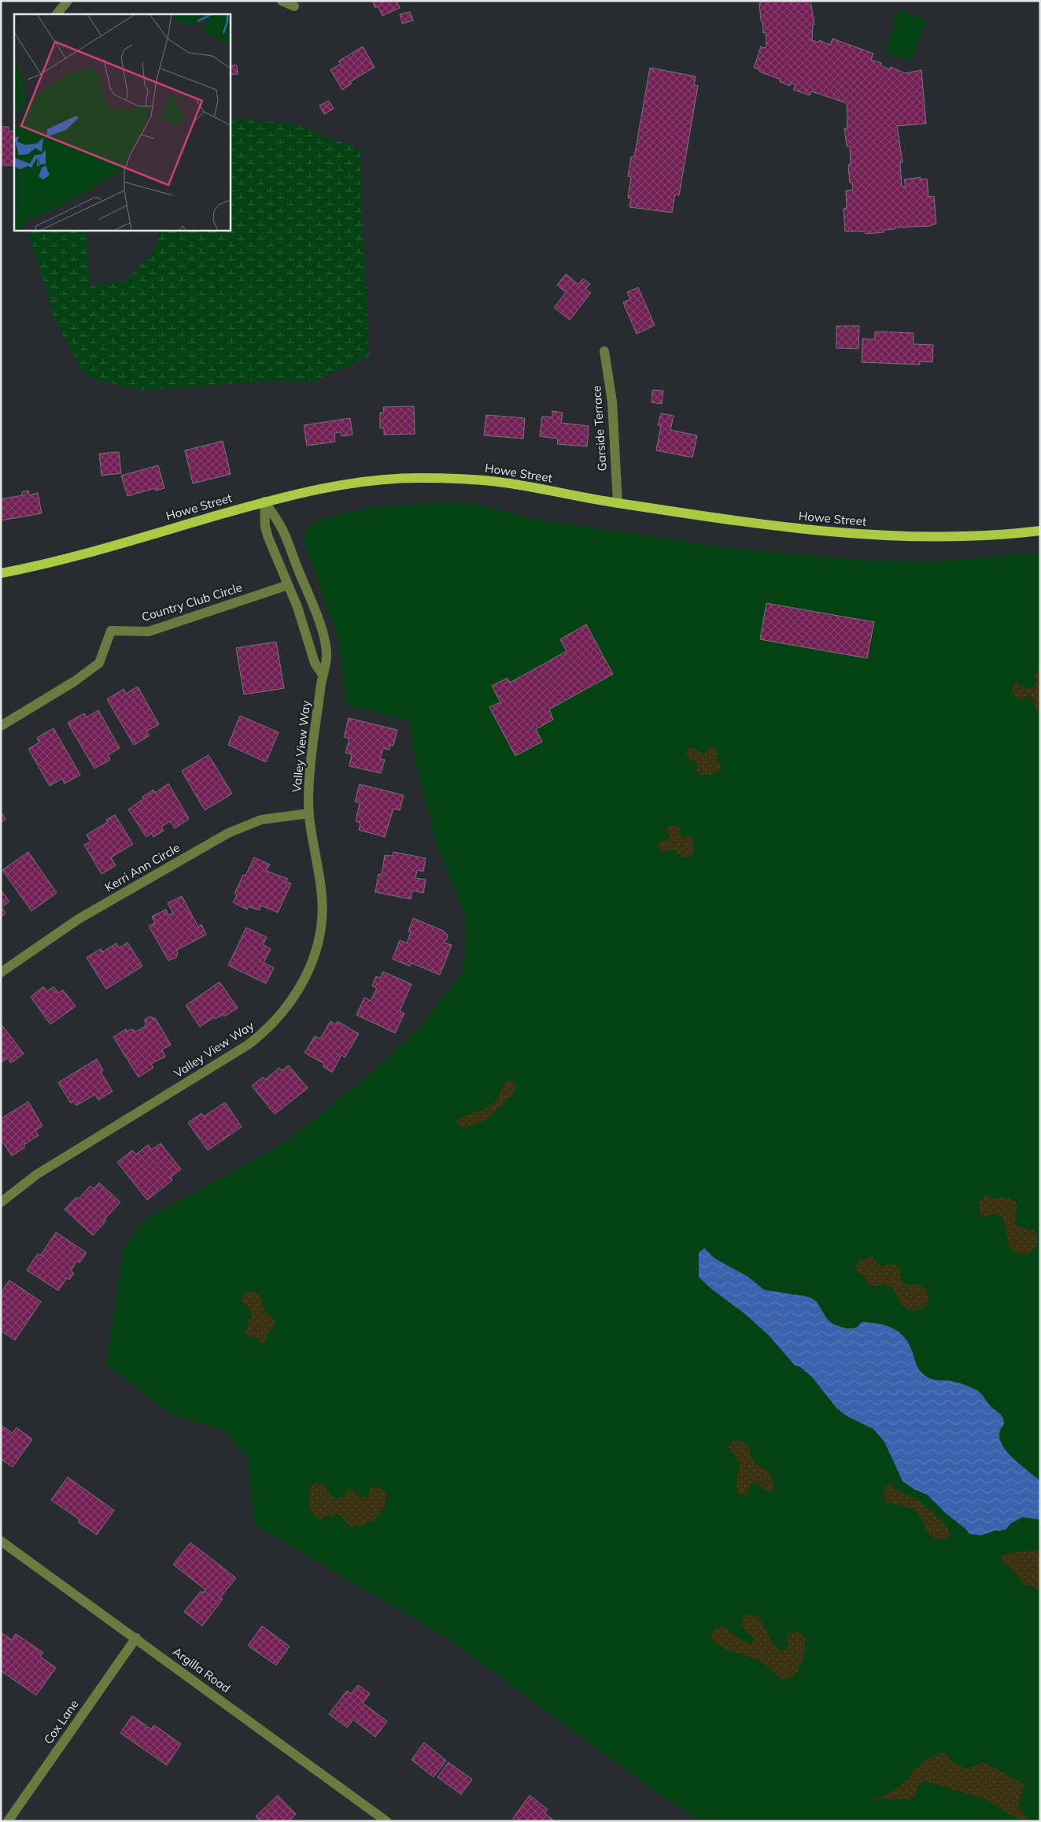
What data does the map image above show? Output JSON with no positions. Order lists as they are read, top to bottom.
{
  "streets": {
    "main road": ["Howe Street"],
    "street": [
      "Garside Terrace",
      "Country Club Circle",
      "Valley View Way",
      "Kerri Ann Circle",
      "Argilla Road",
      "Cox Lane"
    ]
  },
  "crossings": [
    ["Garside Terrace", "Howe Street"],
    ["Howe Street", "Valley View Way"],
    ["Valley View Way", "Kerri Ann Circle"],
    ["Argilla Road", "Cox Lane"]
  ]
}
